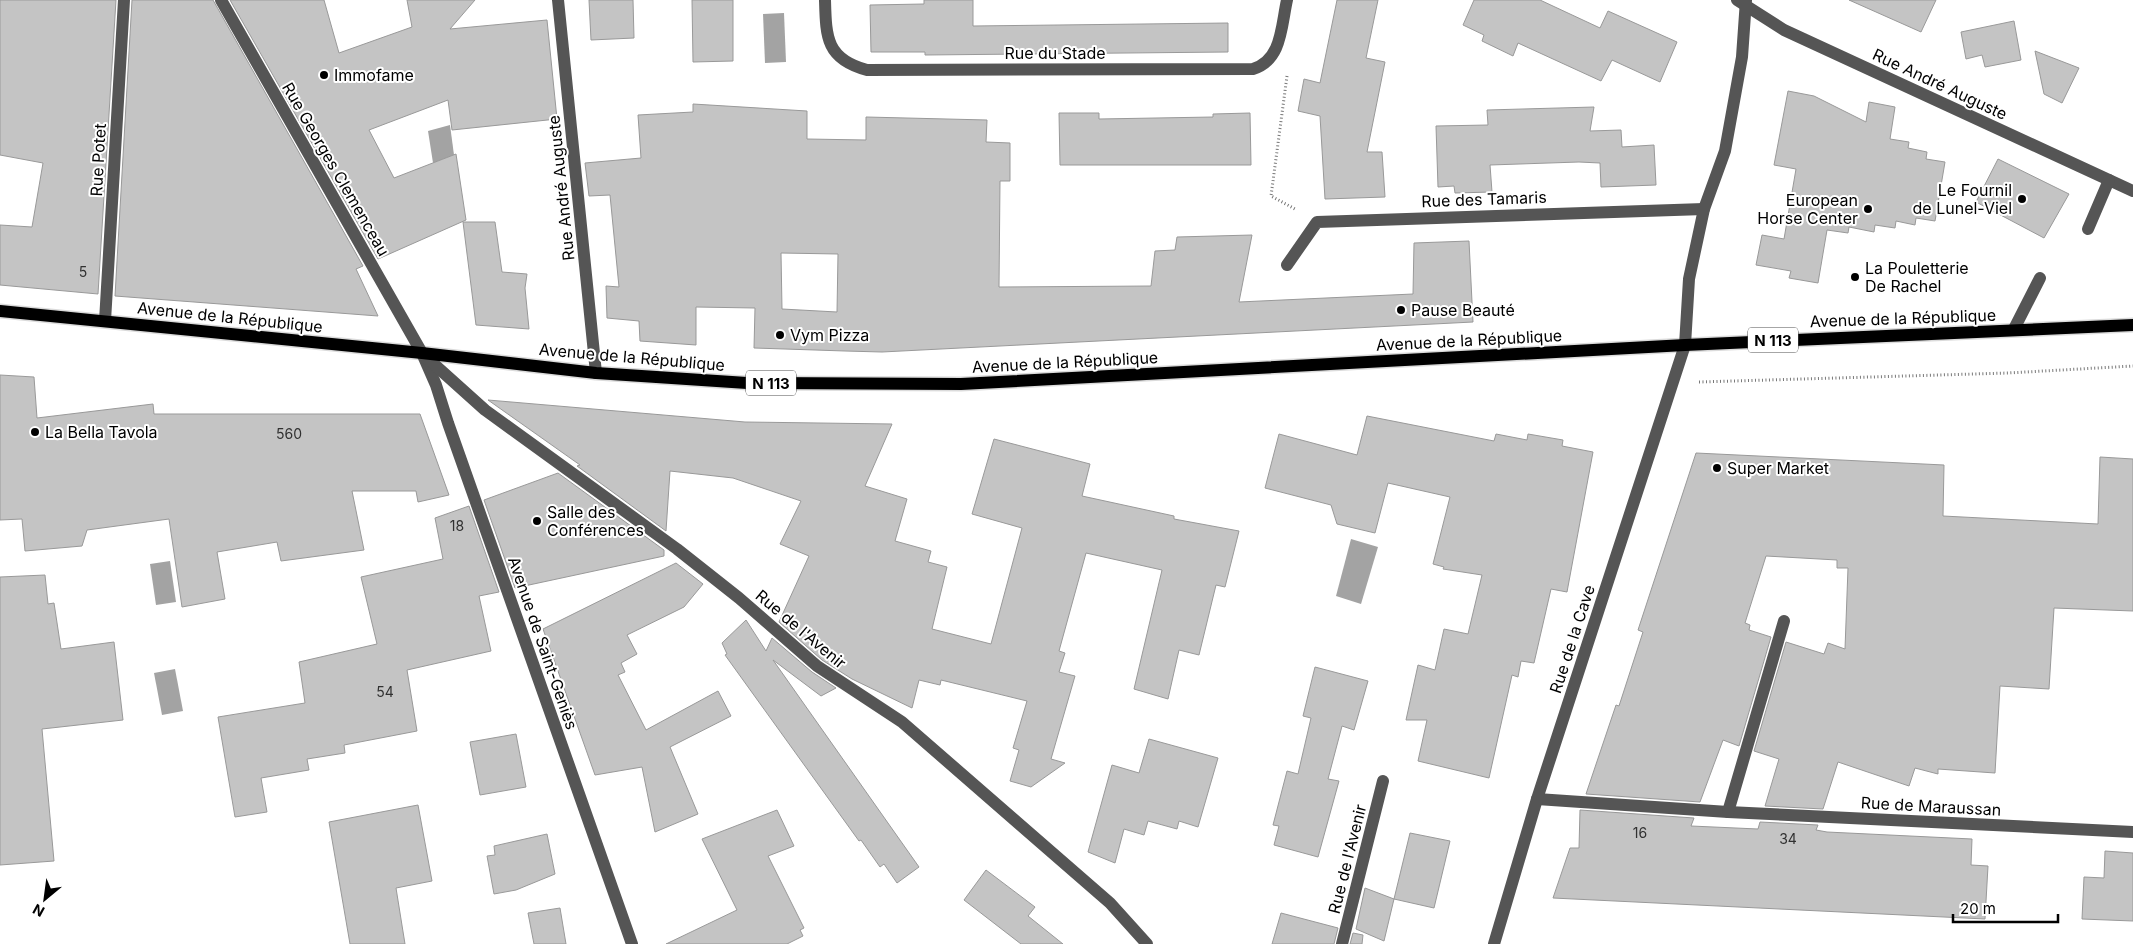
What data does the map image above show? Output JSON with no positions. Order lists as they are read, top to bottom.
{
  "streets": {
    "main road": ["Avenue de la République", "N 113"],
    "street": [
      "Rue du Stade",
      "Rue André Auguste",
      "Rue Potet",
      "Rue Georges Clemenceau",
      "Rue des Tamaris",
      "Rue de l'Avenir",
      "Rue de la Cave",
      "Avenue de Saint-Geniès",
      "Rue de Maraussan"
    ]
  },
  "crossings": [
    ["Rue André Auguste", "Avenue de la République"],
    ["Rue Potet", "Avenue de la République"],
    ["Rue Georges Clemenceau", "Avenue de la République"],
    ["Rue Georges Clemenceau", "Rue de l'Avenir"],
    ["Rue Georges Clemenceau", "Avenue de Saint-Geniès"],
    ["Avenue de la République", "Rue de l'Avenir"],
    ["Avenue de la République", "Rue de la Cave"],
    ["Avenue de la République", "Avenue de Saint-Geniès"],
    ["Rue de l'Avenir", "Avenue de Saint-Geniès"],
    ["Rue de la Cave", "Rue de Maraussan"]
  ],
  "places": [
    "Immofame",
    "Le Fournil de Lunel-Viel",
    "European Horse Center",
    "La Pouletterie De Rachel",
    "Pause Beauté",
    "Vym Pizza",
    "La Bella Tavola",
    "Super Market",
    "Salle des Conférences"
  ],
  "house_numbers": [
    "5",
    "560",
    "18",
    "54",
    "16",
    "34"
  ],
  "scale_bar": "20 m",
  "north": "bottom left"
}
